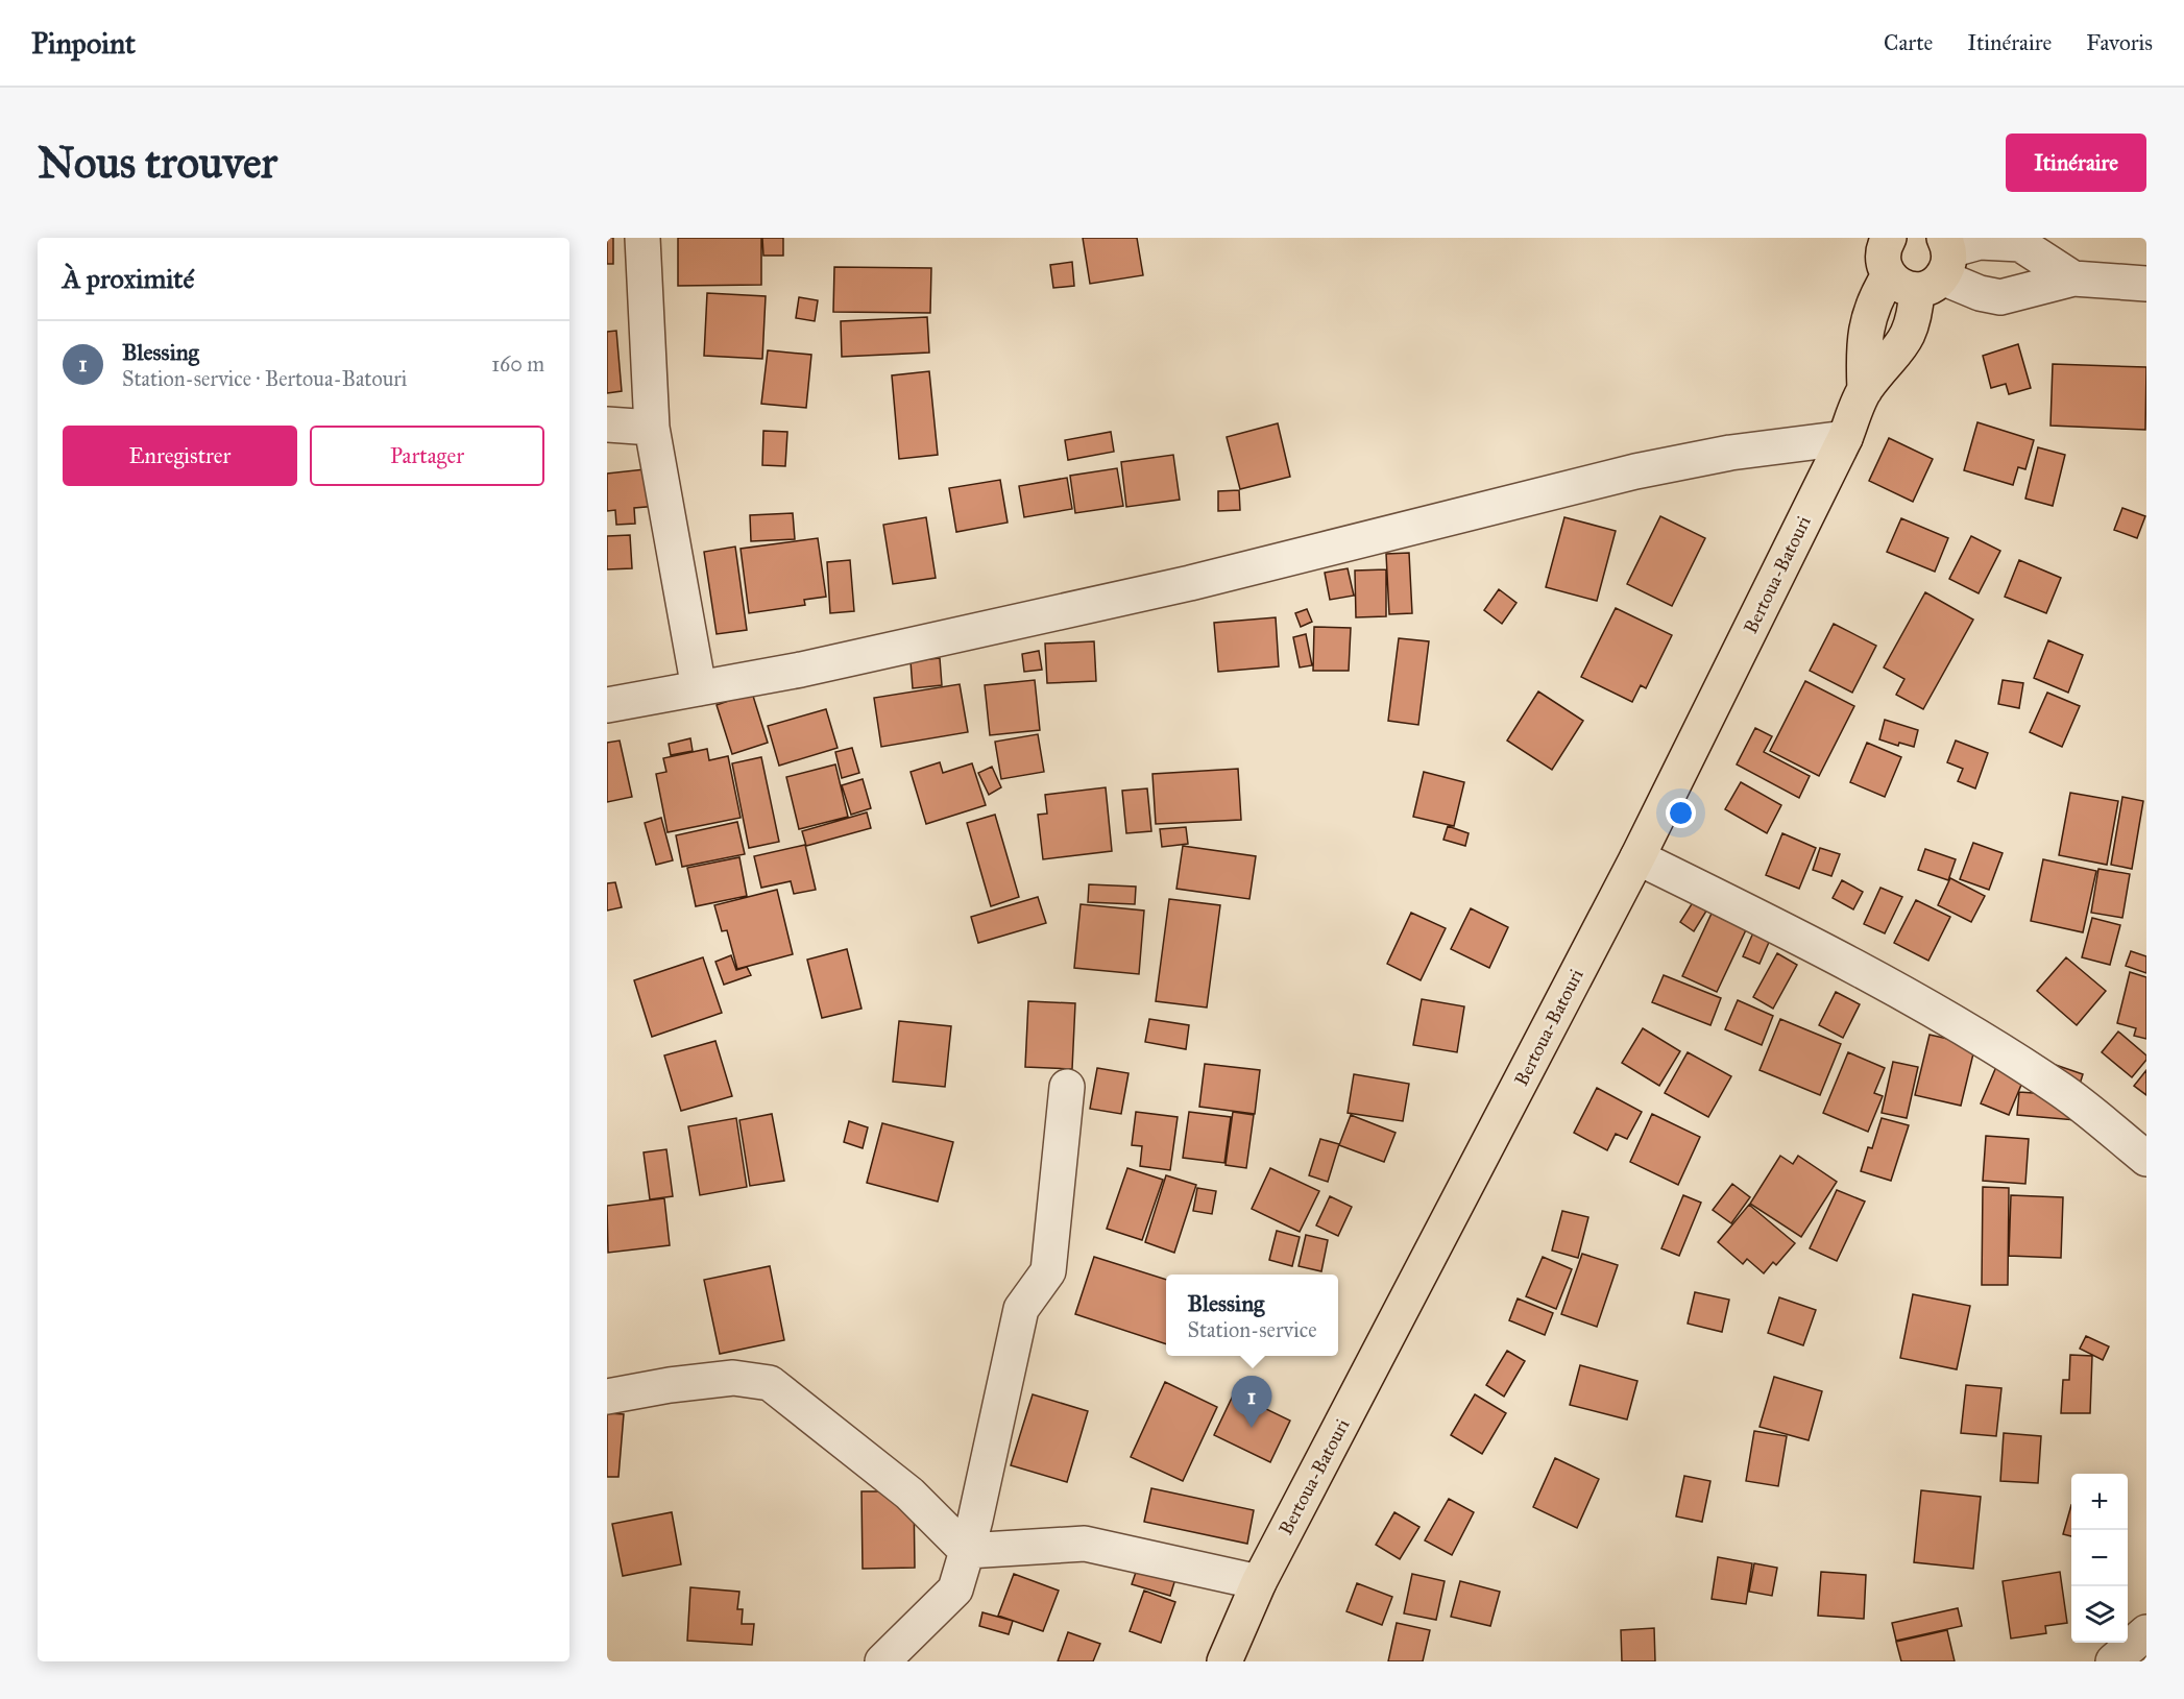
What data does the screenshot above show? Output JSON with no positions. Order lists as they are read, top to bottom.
{
  "streets": {
    "highway": ["Bertoua-Batouri"]
  },
  "page": {
    "header": "Pinpoint",
    "nav": ["Carte", "Itinéraire", "Favoris"],
    "buttons": [
      "Itinéraire",
      ["Enregistrer", "Partager"]
    ],
    "title": "Nous trouver",
    "heading": "À proximité",
    "list": [
      {
        "mark": "1",
        "name": "Blessing",
        "note": "Station-service · Bertoua-Batouri",
        "value": "160 m"
      }
    ],
    "popup": ["Blessing", "Station-service"],
    "pins": "1",
    "map_buttons": ["+", "−"]
  }
}
